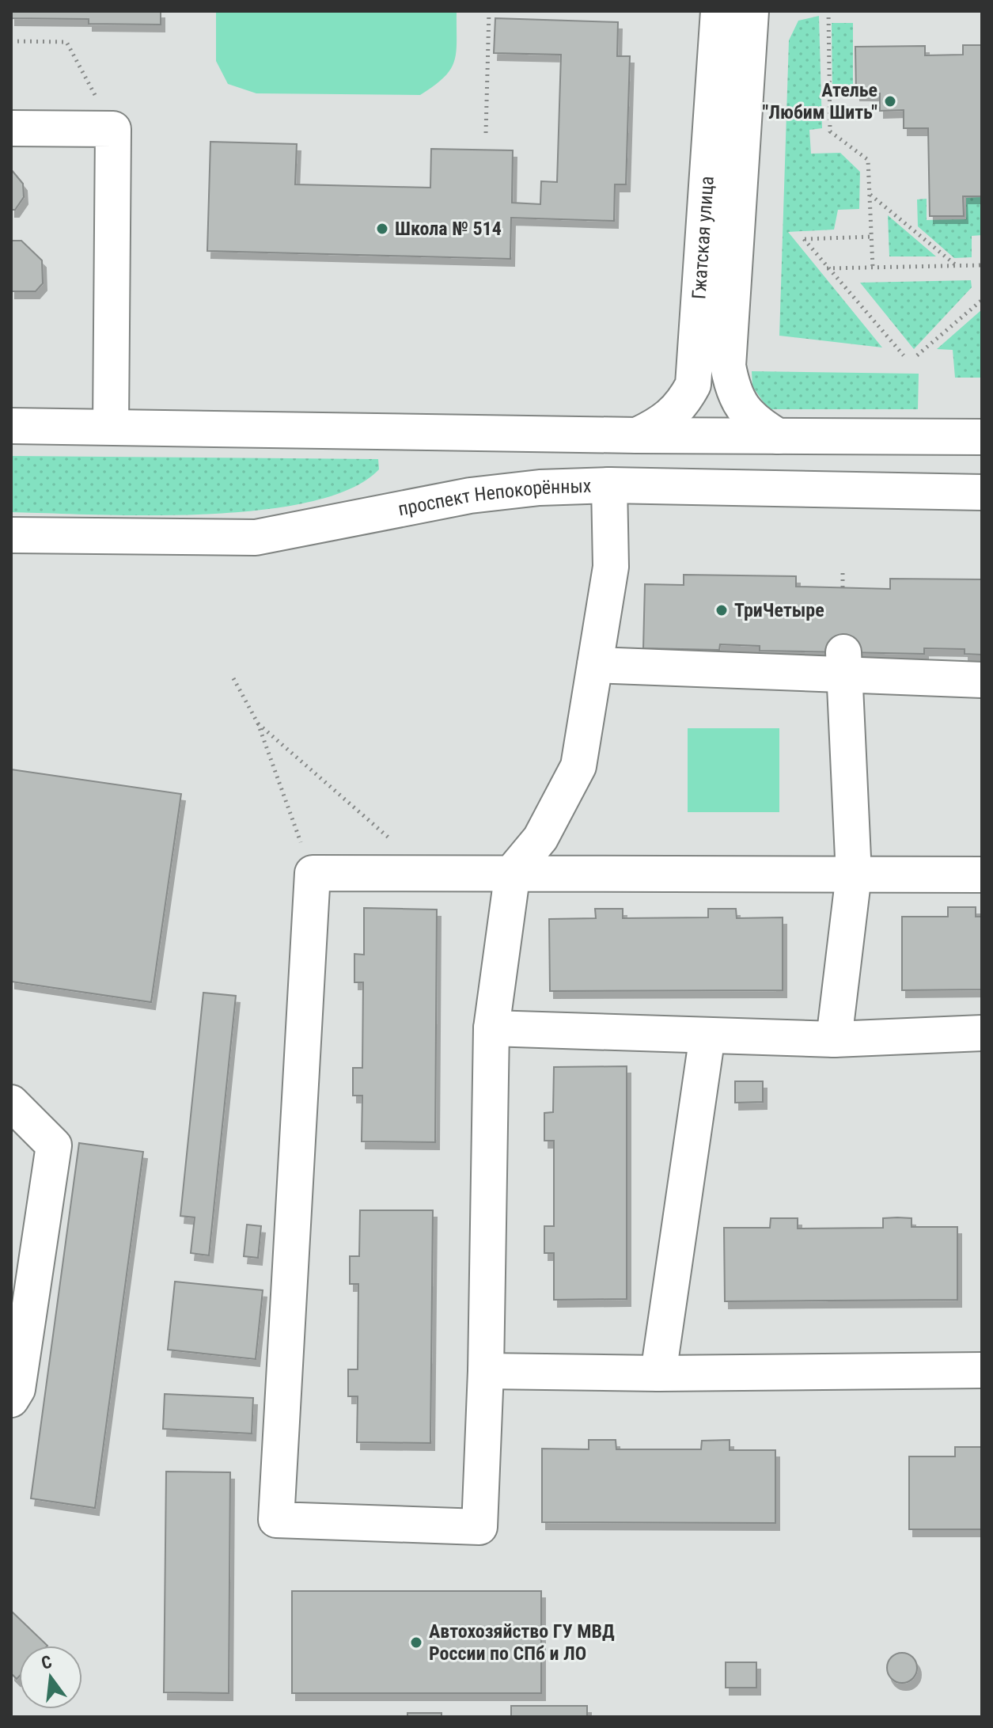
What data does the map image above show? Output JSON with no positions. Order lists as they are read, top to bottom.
{
  "streets": {
    "main road": ["Гжатская улица", "проспект Непокорённых"]
  },
  "places": [
    "Ателье \"Любим Шить\"",
    "Школа № 514",
    "ТриЧетыре",
    "Автохозяйство ГУ МВД России по СПб и ЛО"
  ],
  "north": "top"
}
